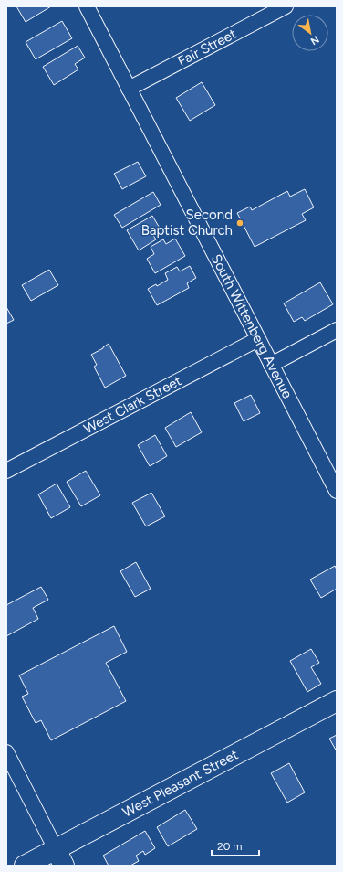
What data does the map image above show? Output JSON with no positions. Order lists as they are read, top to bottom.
{
  "streets": {
    "street": [
      "Fair Street",
      "South Wittenberg Avenue",
      "West Clark Street",
      "West Pleasant Street"
    ]
  },
  "crossings": [
    ["Fair Street", "South Wittenberg Avenue"],
    ["South Wittenberg Avenue", "West Clark Street"]
  ],
  "places": ["Second Baptist Church"],
  "scale_bar": "20 m",
  "north": "bottom right"
}
